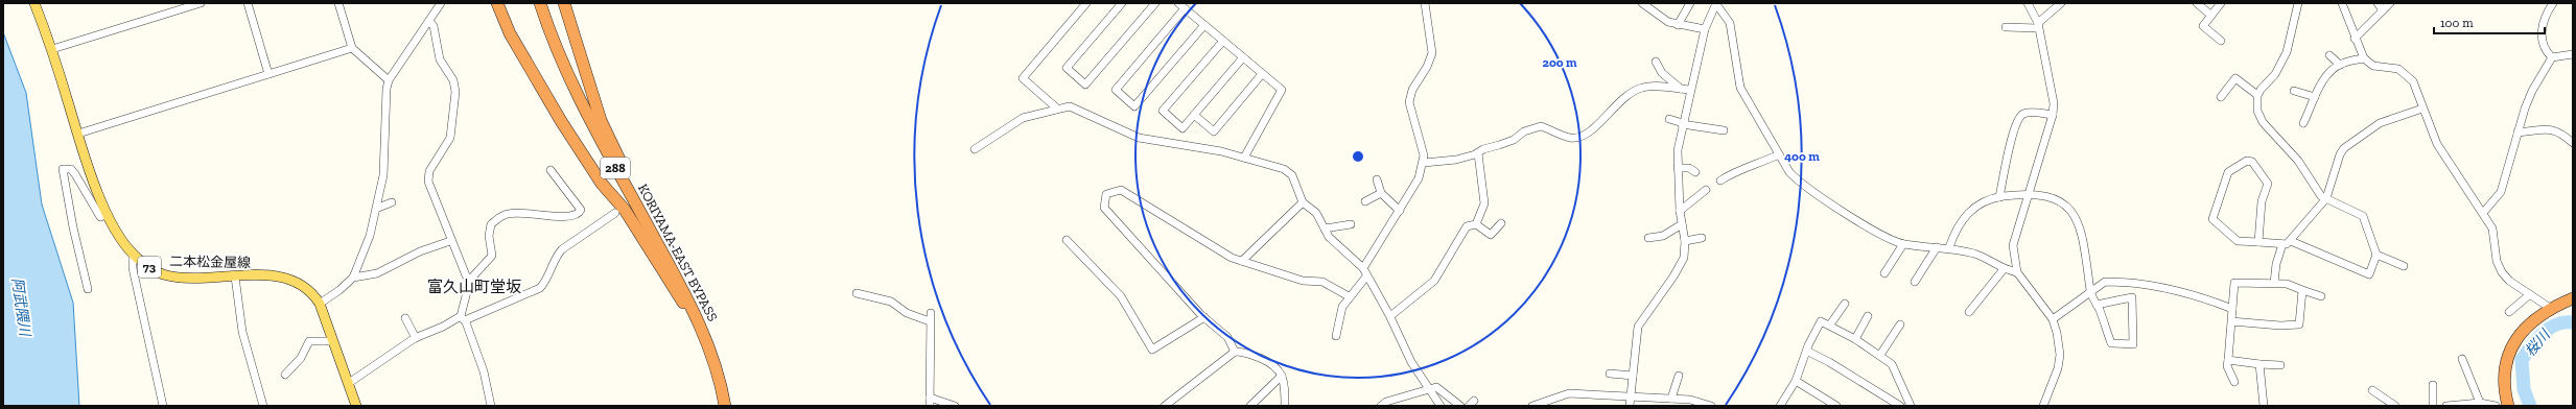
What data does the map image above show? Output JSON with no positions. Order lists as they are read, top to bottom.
{
  "streets": {
    "highway": ["288", "KORIYAMA-EAST BYPASS"],
    "main road": ["二本松金屋線", "73"]
  },
  "districts": ["富久山町堂坂"],
  "water": ["阿武隈川", "桜川"],
  "scale_bar": "100 m",
  "rings": ["200 m", "400 m"]
}
